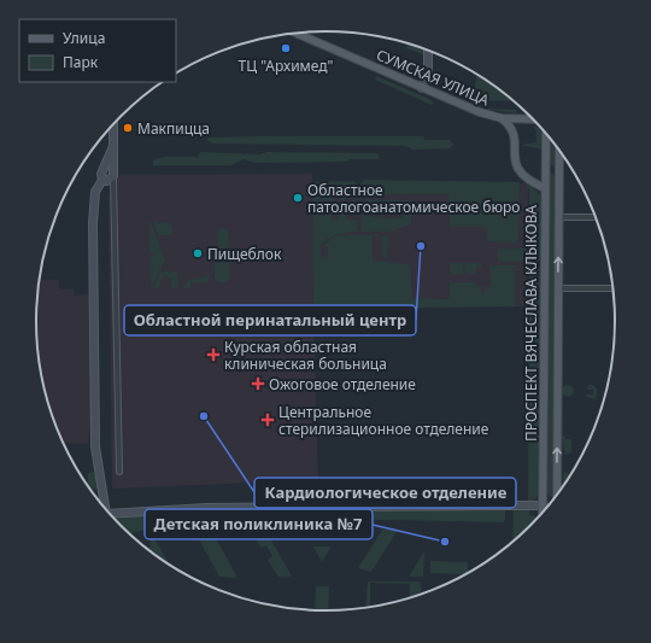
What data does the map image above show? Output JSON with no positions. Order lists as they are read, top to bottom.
{
  "streets": {
    "main road": ["СУМСКАЯ УЛИЦА", "ПРОСПЕКТ ВЯЧЕСЛАВА КЛЫКОВА"]
  },
  "places": {
    "other": [
      "ТЦ \"Архимед\"",
      "Макпицца",
      "Областное патологоанатомическое бюро",
      "Областной перинатальный центр",
      "Пищеблок",
      "Кардиологическое отделение",
      "Детская поликлиника №7"
    ],
    "health": ["Курская областная клиническая больница", "Ожоговое отделение", "Центральное стерилизационное отделение"]
  },
  "legend": ["Улица", "Парк"]
}
